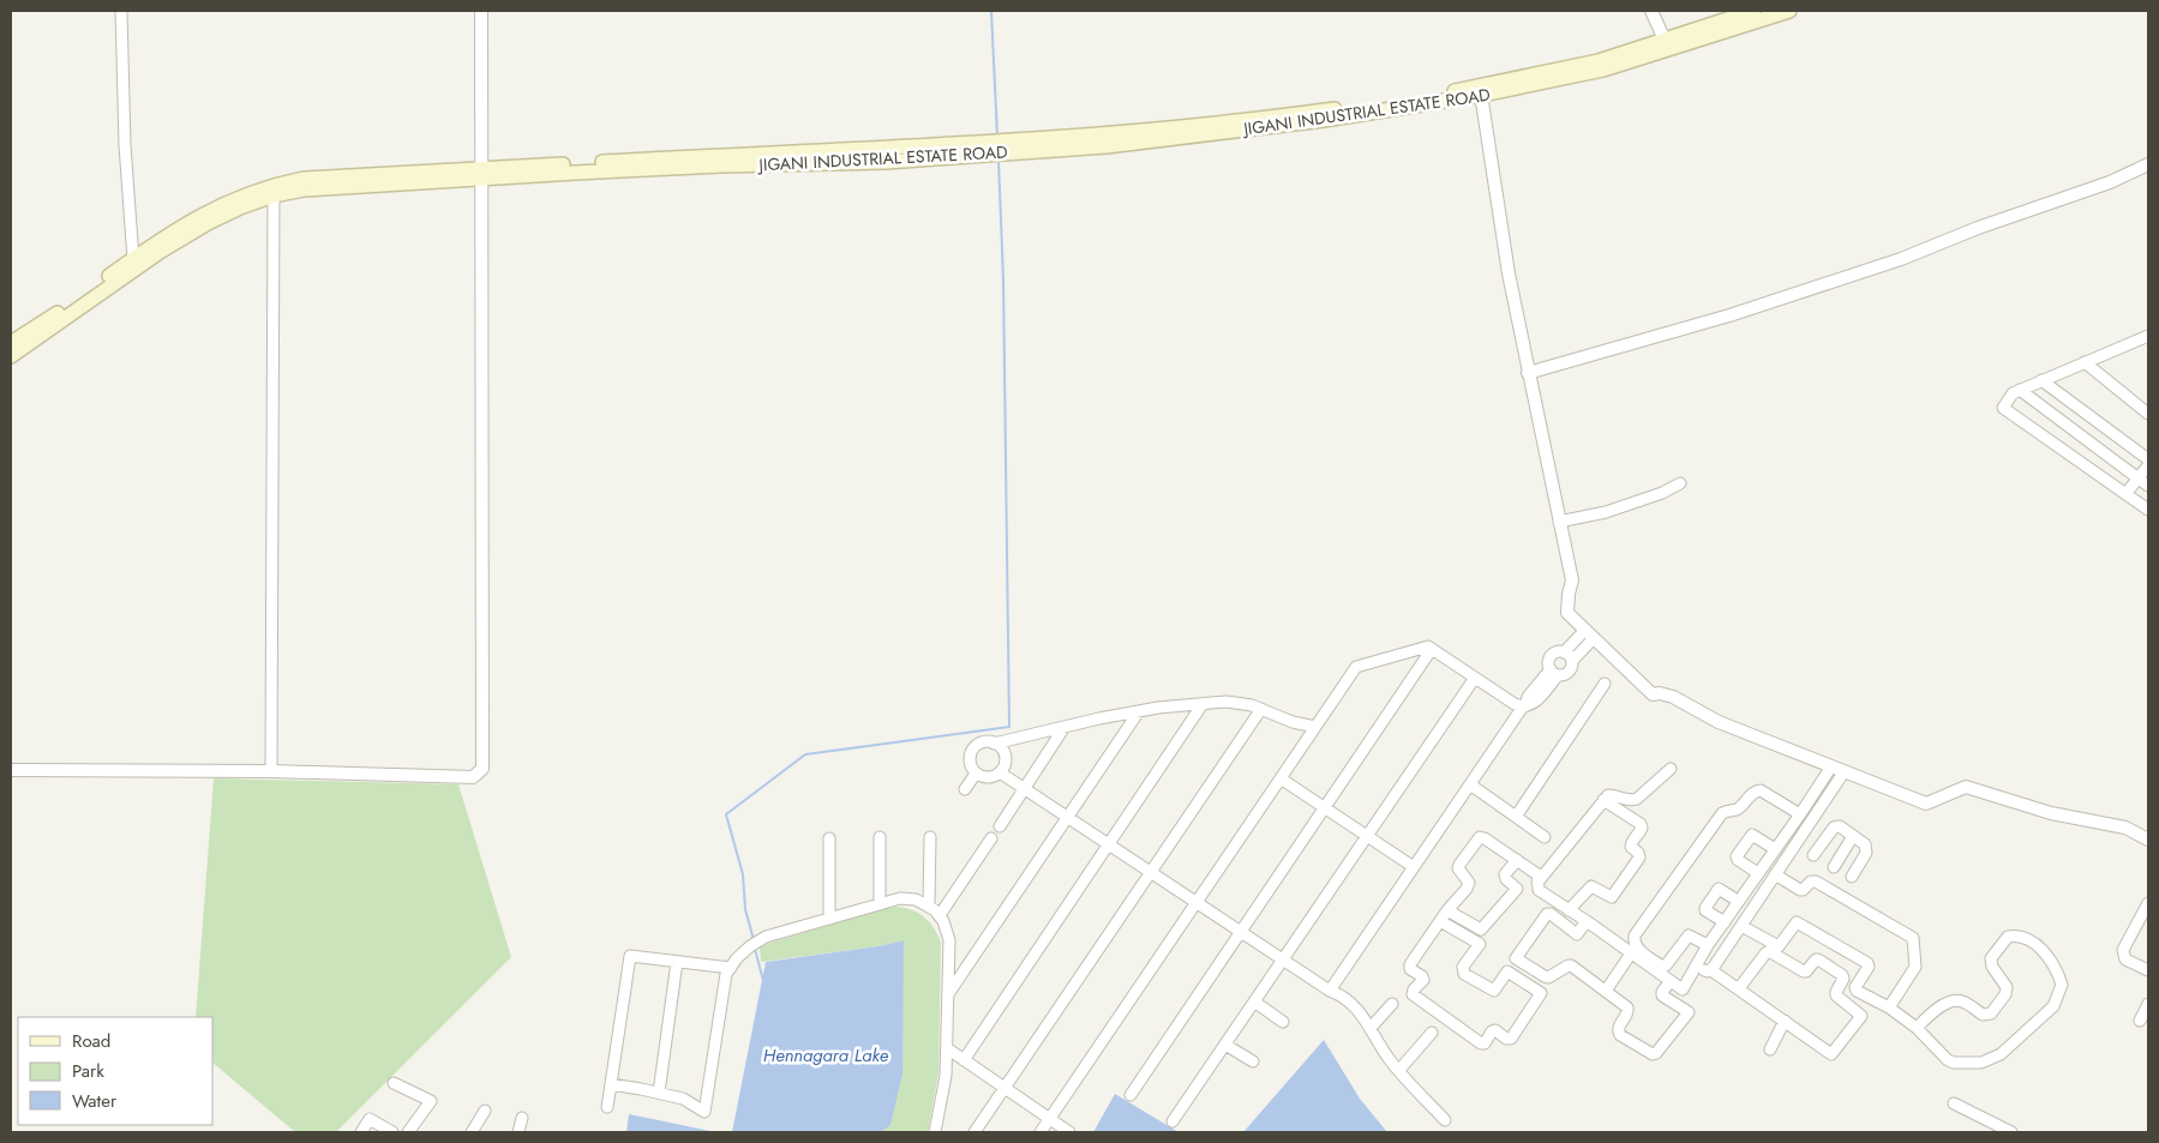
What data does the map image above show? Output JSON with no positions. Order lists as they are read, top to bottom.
{
  "streets": {
    "main road": ["JIGANI INDUSTRIAL ESTATE ROAD"]
  },
  "water": ["Hennagara Lake"],
  "legend": ["Road", "Park", "Water"]
}
